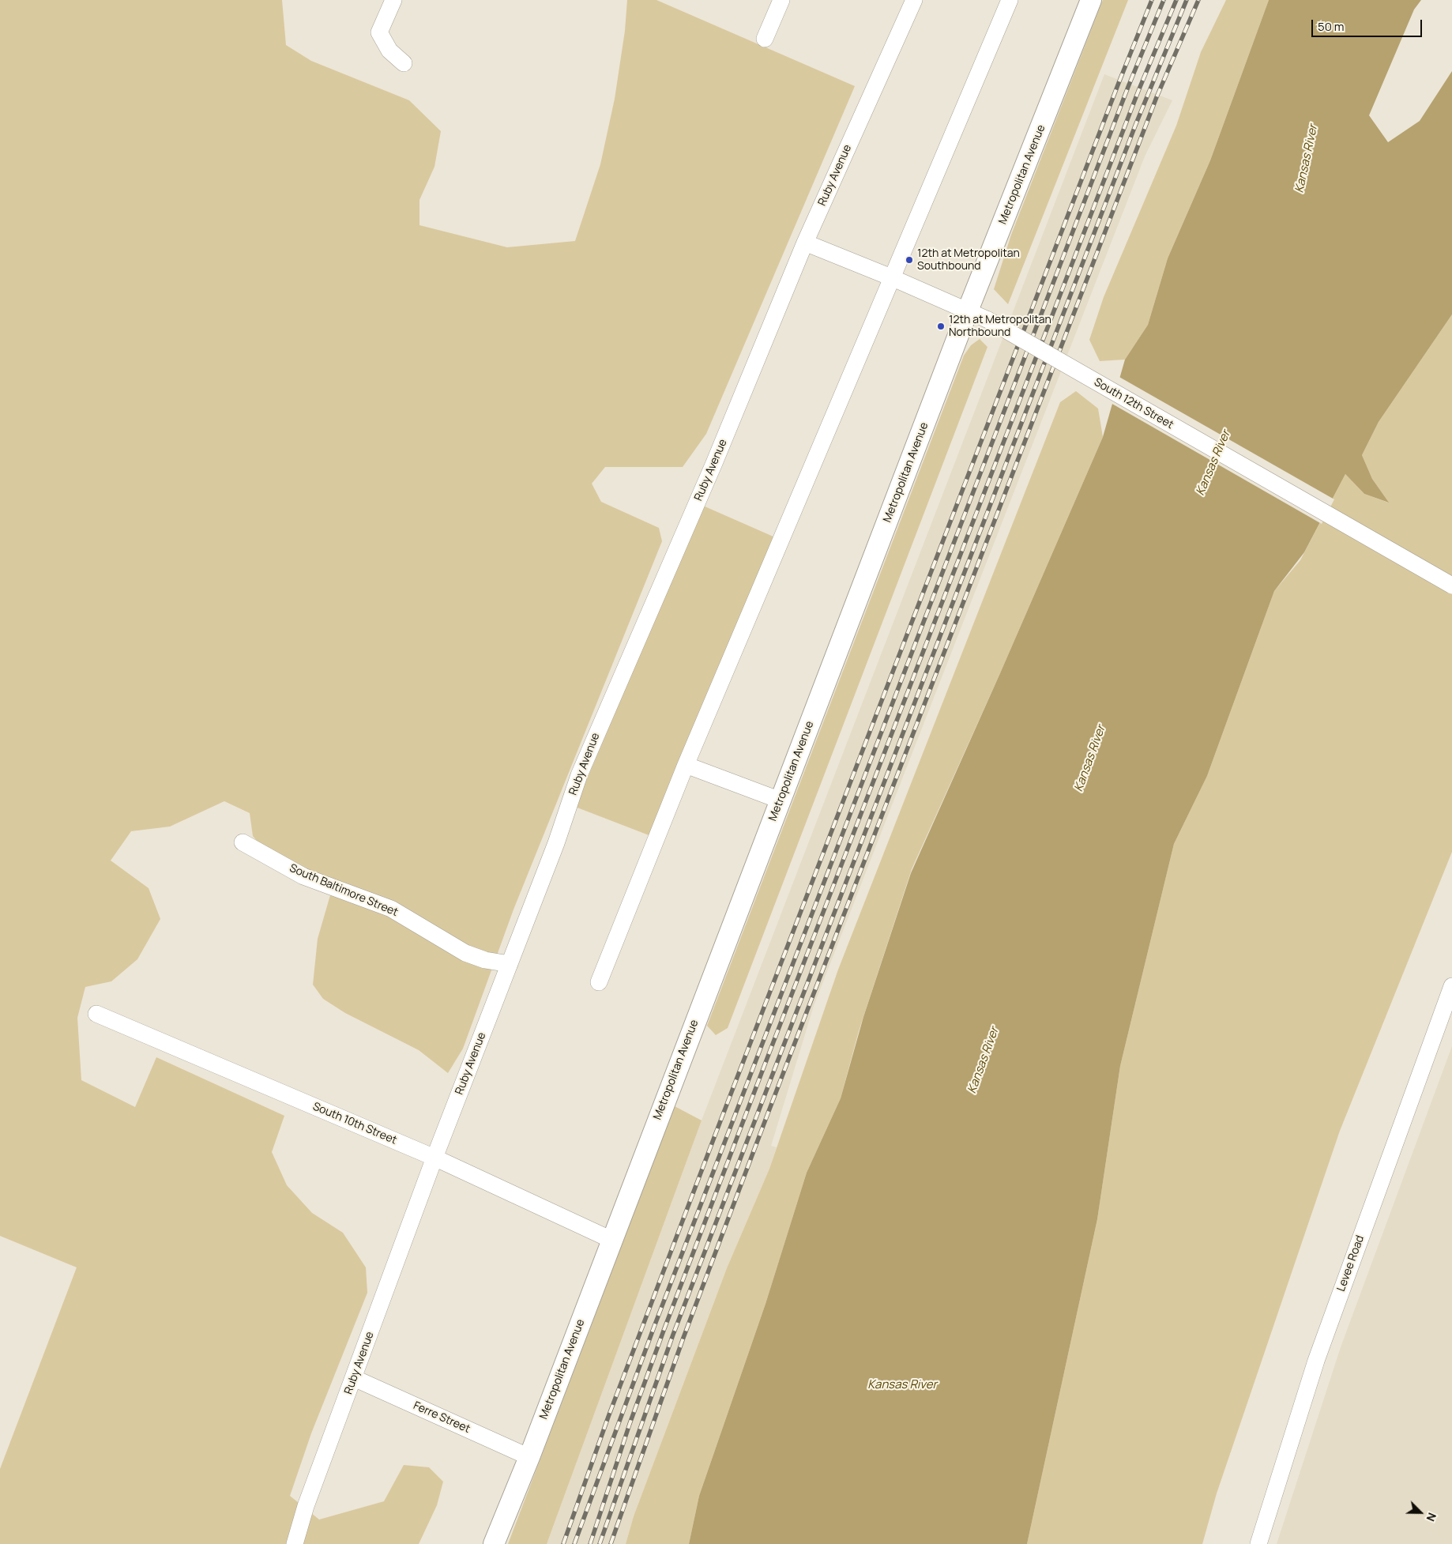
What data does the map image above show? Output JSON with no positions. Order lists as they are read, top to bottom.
{
  "streets": {
    "main road": ["Metropolitan Avenue"],
    "street": [
      "Ruby Avenue",
      "South 12th Street",
      "South Baltimore Street",
      "South 10th Street",
      "Levee Road",
      "Ferre Street"
    ]
  },
  "crossings": [
    ["Metropolitan Avenue", "South 12th Street"],
    ["Metropolitan Avenue", "South 10th Street"],
    ["Metropolitan Avenue", "Ferre Street"],
    ["Ruby Avenue", "South 12th Street"],
    ["Ruby Avenue", "South Baltimore Street"],
    ["Ruby Avenue", "South 10th Street"],
    ["Ruby Avenue", "Ferre Street"]
  ],
  "water": ["Kansas River"],
  "places": ["12th at Metropolitan Southbound", "12th at Metropolitan Northbound"],
  "scale_bar": "50 m",
  "north": "bottom right"
}
